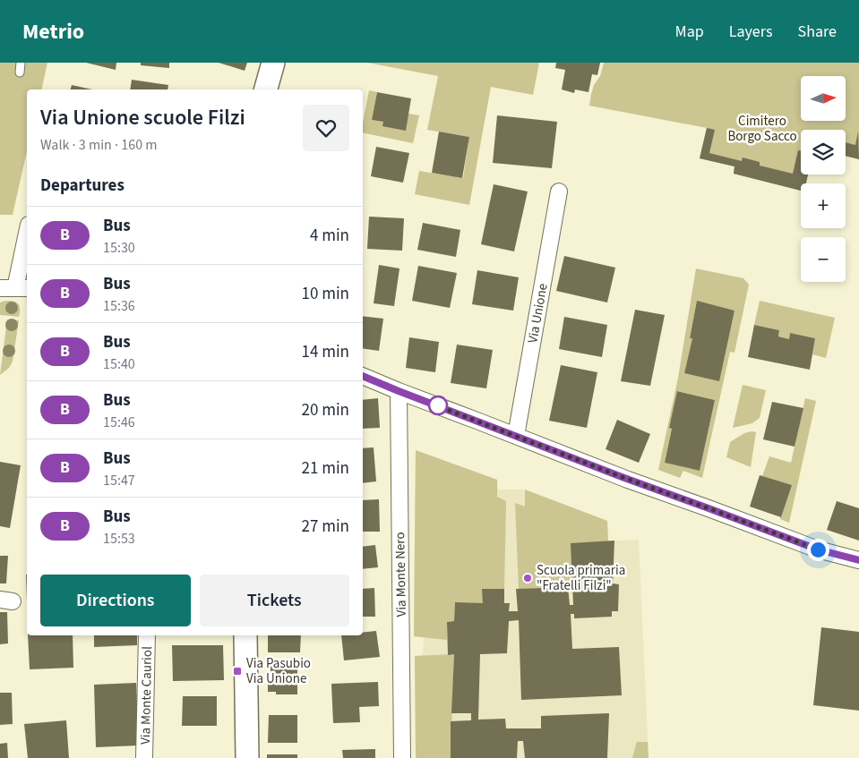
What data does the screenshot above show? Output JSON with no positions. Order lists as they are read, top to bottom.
{
  "streets": {
    "street": ["Via Unione", "Via Monte Nero", "Via Monte Cauriol"]
  },
  "parks": ["Cimitero Borgo Sacco"],
  "places": {
    "other": ["Scuola primaria \"Fratelli Filzi\""],
    "transit": ["Via Pasubio Via Unione"]
  },
  "lines": ["bus line B"],
  "north": "right",
  "page": {
    "header": "Metrio",
    "nav": ["Map", "Layers", "Share"],
    "map_buttons": ["+", "−"],
    "heading": [
      ["Via Unione scuole Filzi", "Walk · 3 min · 160 m"],
      "Departures"
    ],
    "list": [
      {
        "mark": "B",
        "name": "Bus",
        "note": "15:30",
        "value": "4 min"
      },
      {
        "mark": "B",
        "name": "Bus",
        "note": "15:36",
        "value": "10 min"
      },
      {
        "mark": "B",
        "name": "Bus",
        "note": "15:40",
        "value": "14 min"
      },
      {
        "mark": "B",
        "name": "Bus",
        "note": "15:46",
        "value": "20 min"
      },
      {
        "mark": "B",
        "name": "Bus",
        "note": "15:47",
        "value": "21 min"
      },
      {
        "mark": "B",
        "name": "Bus",
        "note": "15:53",
        "value": "27 min"
      }
    ],
    "buttons": ["Directions", "Tickets"]
  }
}
